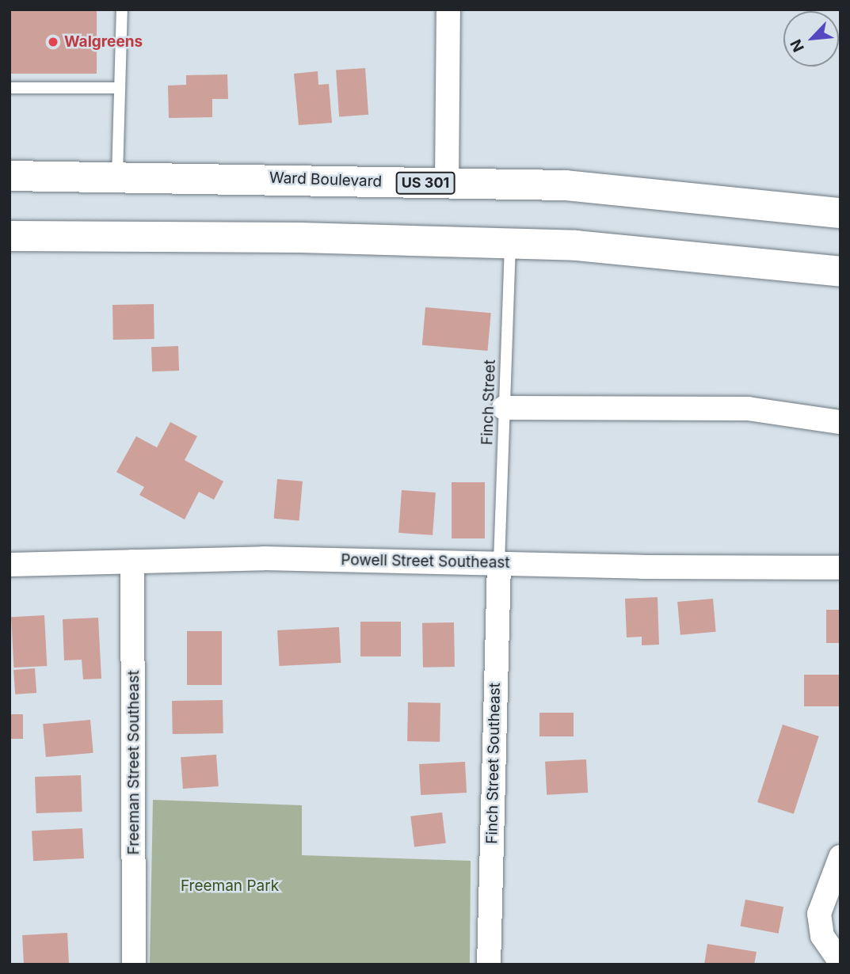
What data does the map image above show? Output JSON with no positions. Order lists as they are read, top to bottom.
{
  "streets": {
    "highway": ["Ward Boulevard", "US 301"],
    "street": ["Powell Street Southeast", "Freeman Street Southeast", "Finch Street Southeast"],
    "lane": ["Finch Street"]
  },
  "crossings": [
    ["Finch Street", "Powell Street Southeast"],
    ["Finch Street", "Finch Street Southeast"],
    ["Powell Street Southeast", "Freeman Street Southeast"],
    ["Powell Street Southeast", "Finch Street Southeast"]
  ],
  "parks": ["Freeman Park"],
  "places": ["Walgreens"],
  "north": "bottom left"
}
